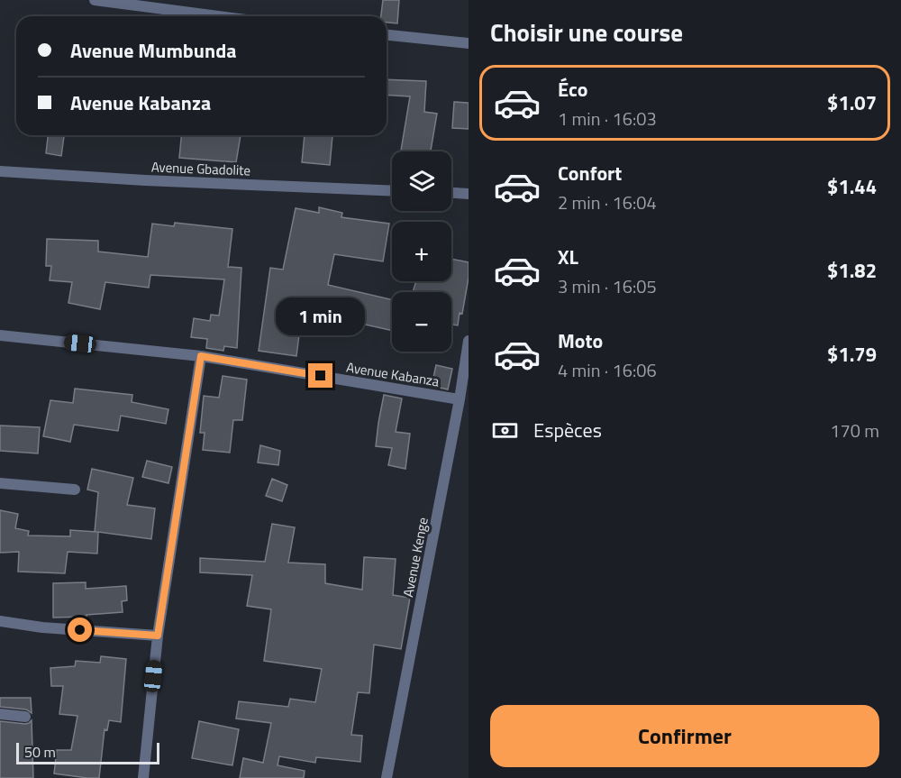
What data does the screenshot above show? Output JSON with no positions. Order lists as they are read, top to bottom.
{
  "streets": {
    "street": ["Avenue Gbadolite", "Avenue Kabanza", "Avenue Kenge"]
  },
  "crossings": [
    ["Avenue Kabanza", "Avenue Kenge"]
  ],
  "scale_bar": "50 m",
  "page": {
    "heading": "Choisir une course",
    "banner": ["Avenue Mumbunda", "Avenue Kabanza"],
    "list": [
      {
        "name": "Éco",
        "note": "1 min · 16:03",
        "value": "$1.07"
      },
      {
        "name": "Confort",
        "note": "2 min · 16:04",
        "value": "$1.44"
      },
      {
        "name": "XL",
        "note": "3 min · 16:05",
        "value": "$1.82"
      },
      {
        "name": "Moto",
        "note": "4 min · 16:06",
        "value": "$1.79"
      }
    ],
    "map_buttons": ["+", "−"],
    "bubble": "1 min",
    "pay": ["Espèces", "170 m"],
    "buttons": "Confirmer",
    "scale": "50 m"
  }
}
